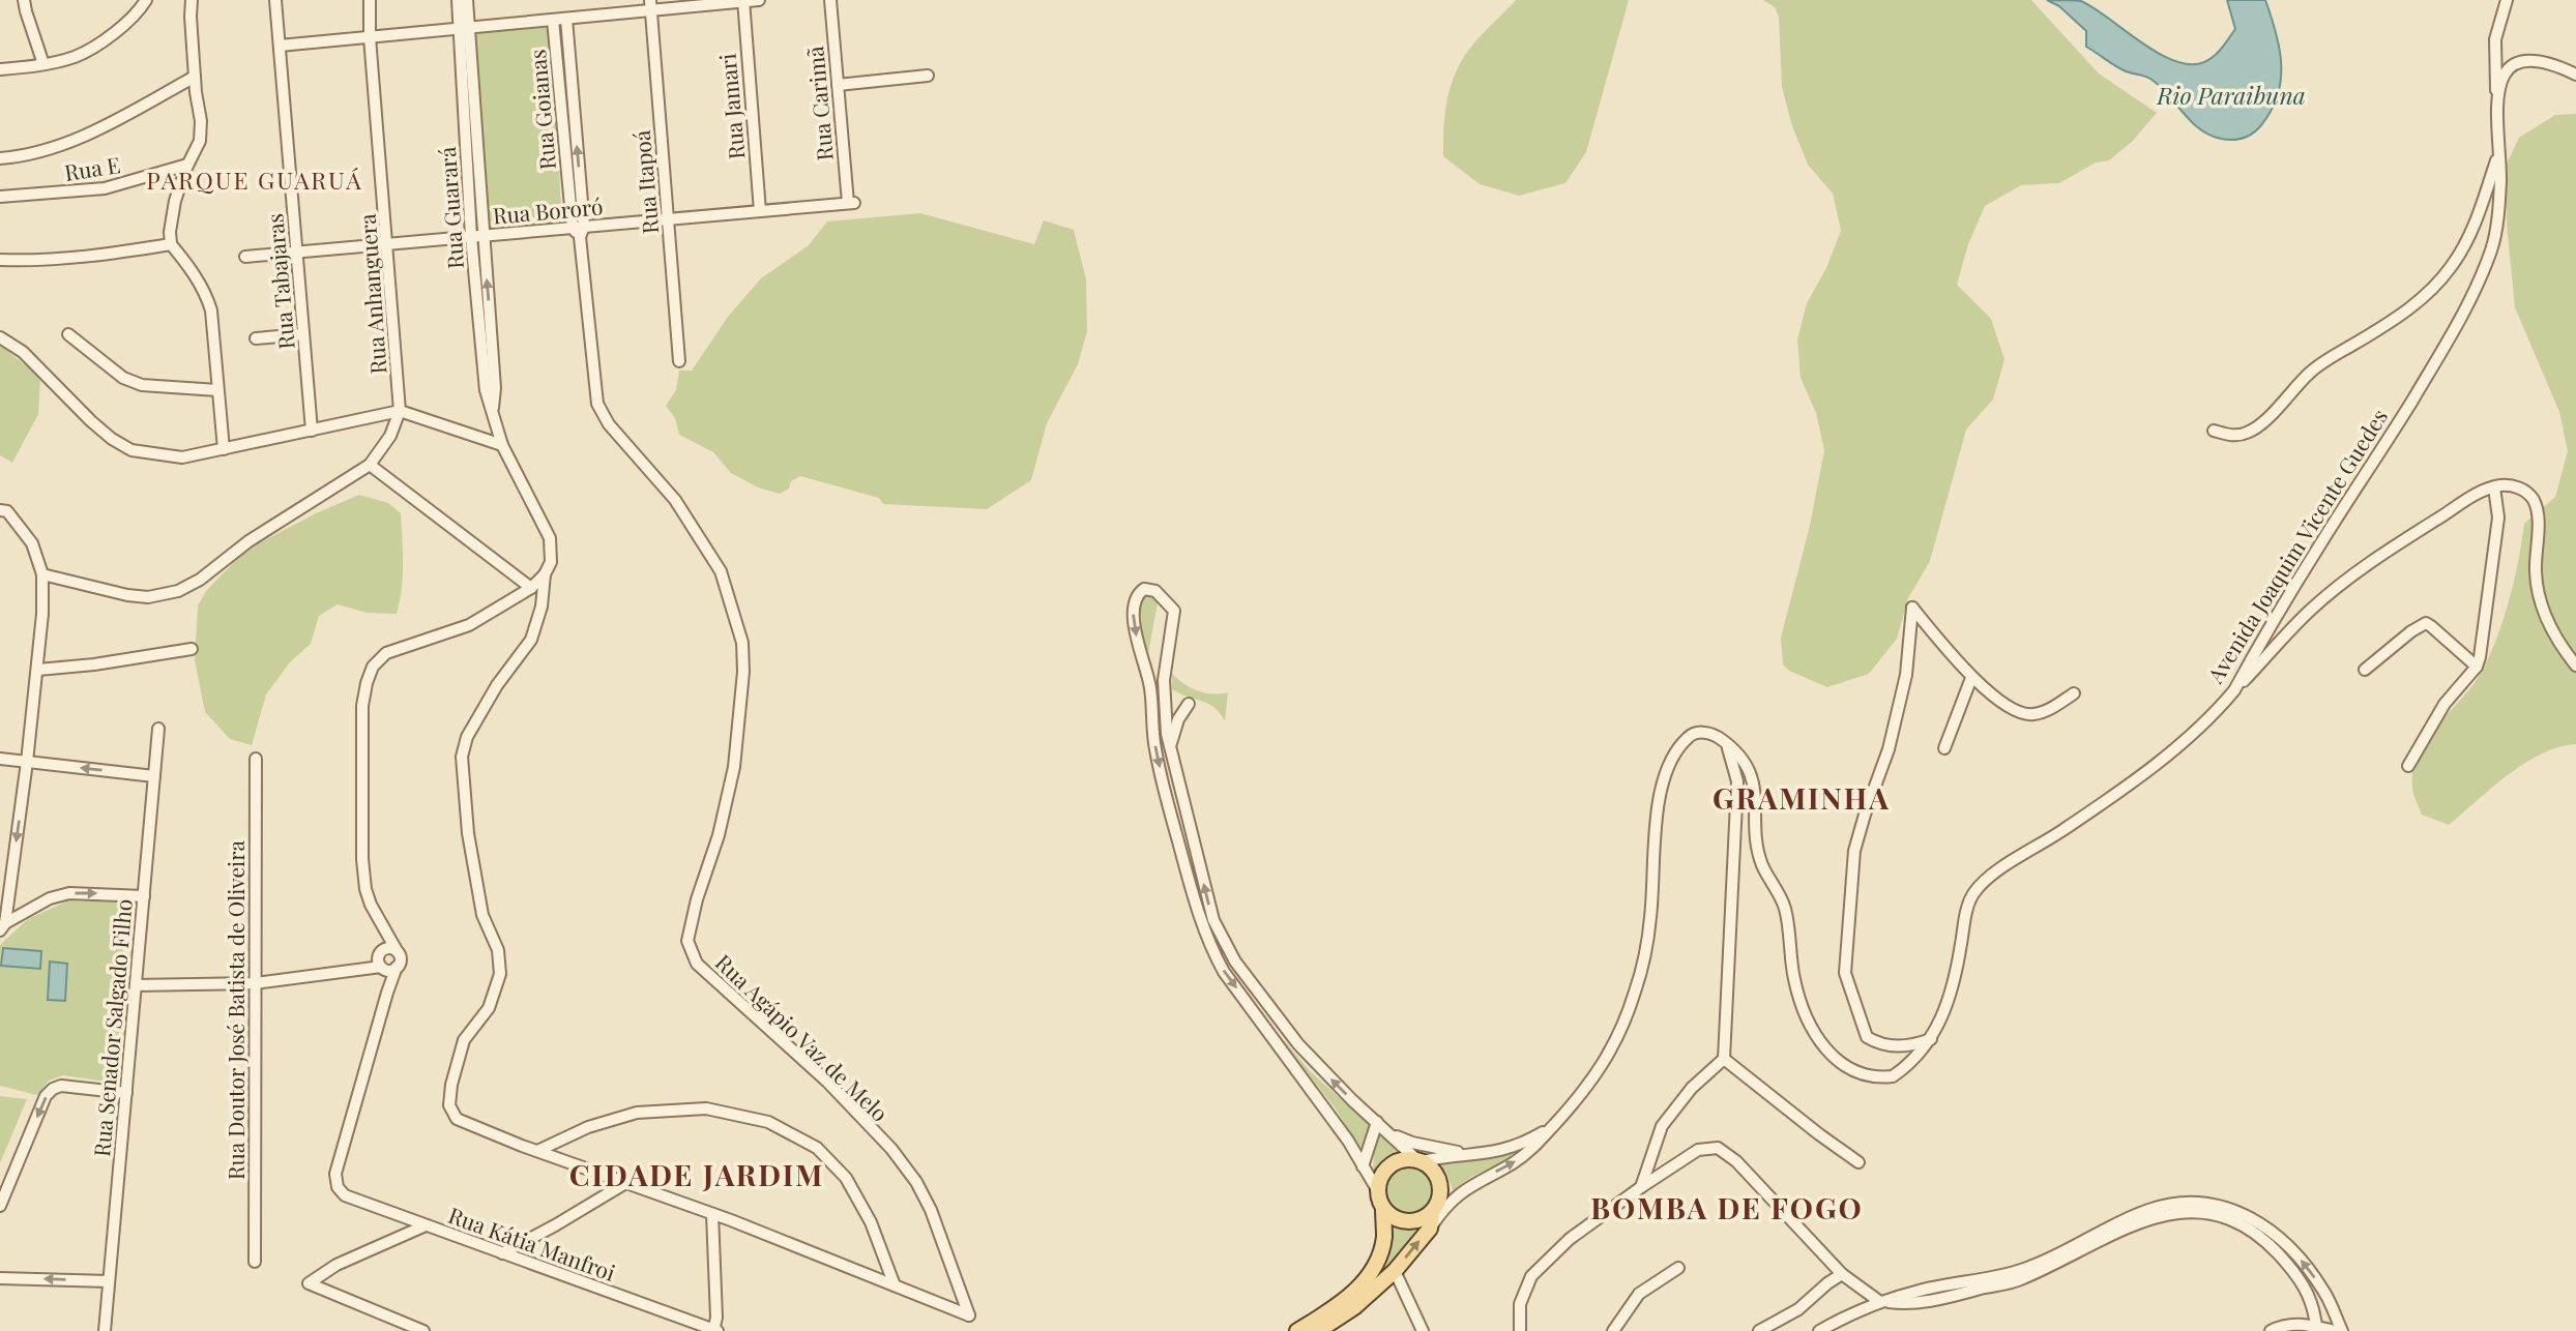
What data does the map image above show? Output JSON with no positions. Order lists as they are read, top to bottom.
{
  "streets": {
    "street": [
      "Rua Carimã",
      "Rua Jamari",
      "Rua Goianas",
      "Rua E",
      "Rua Itapoá",
      "Rua Guarará",
      "Rua Bororó",
      "Rua Tabajaras",
      "Rua Anhanguera",
      "Avenida Joaquim Vicente Guedes",
      "Rua Doutor José Batista de Oliveira",
      "Rua Senador Salgado Filho",
      "Rua Agápio Vaz de Melo",
      "Rua Kátia Manfroi"
    ]
  },
  "crossings": [
    ["Rua Carimã", "Rua Bororó"],
    ["Rua Jamari", "Rua Bororó"],
    ["Rua Goianas", "Rua Bororó"],
    ["Rua Goianas", "Rua Agápio Vaz de Melo"],
    ["Rua Itapoá", "Rua Bororó"],
    ["Rua Guarará", "Rua Bororó"],
    ["Rua Bororó", "Rua Tabajaras"],
    ["Rua Bororó", "Rua Anhanguera"]
  ],
  "districts": [
    "PARQUE GUARUÁ",
    "GRAMINHA",
    "CIDADE JARDIM",
    "BOMBA DE FOGO"
  ],
  "water": ["Rio Paraibuna"]
}
